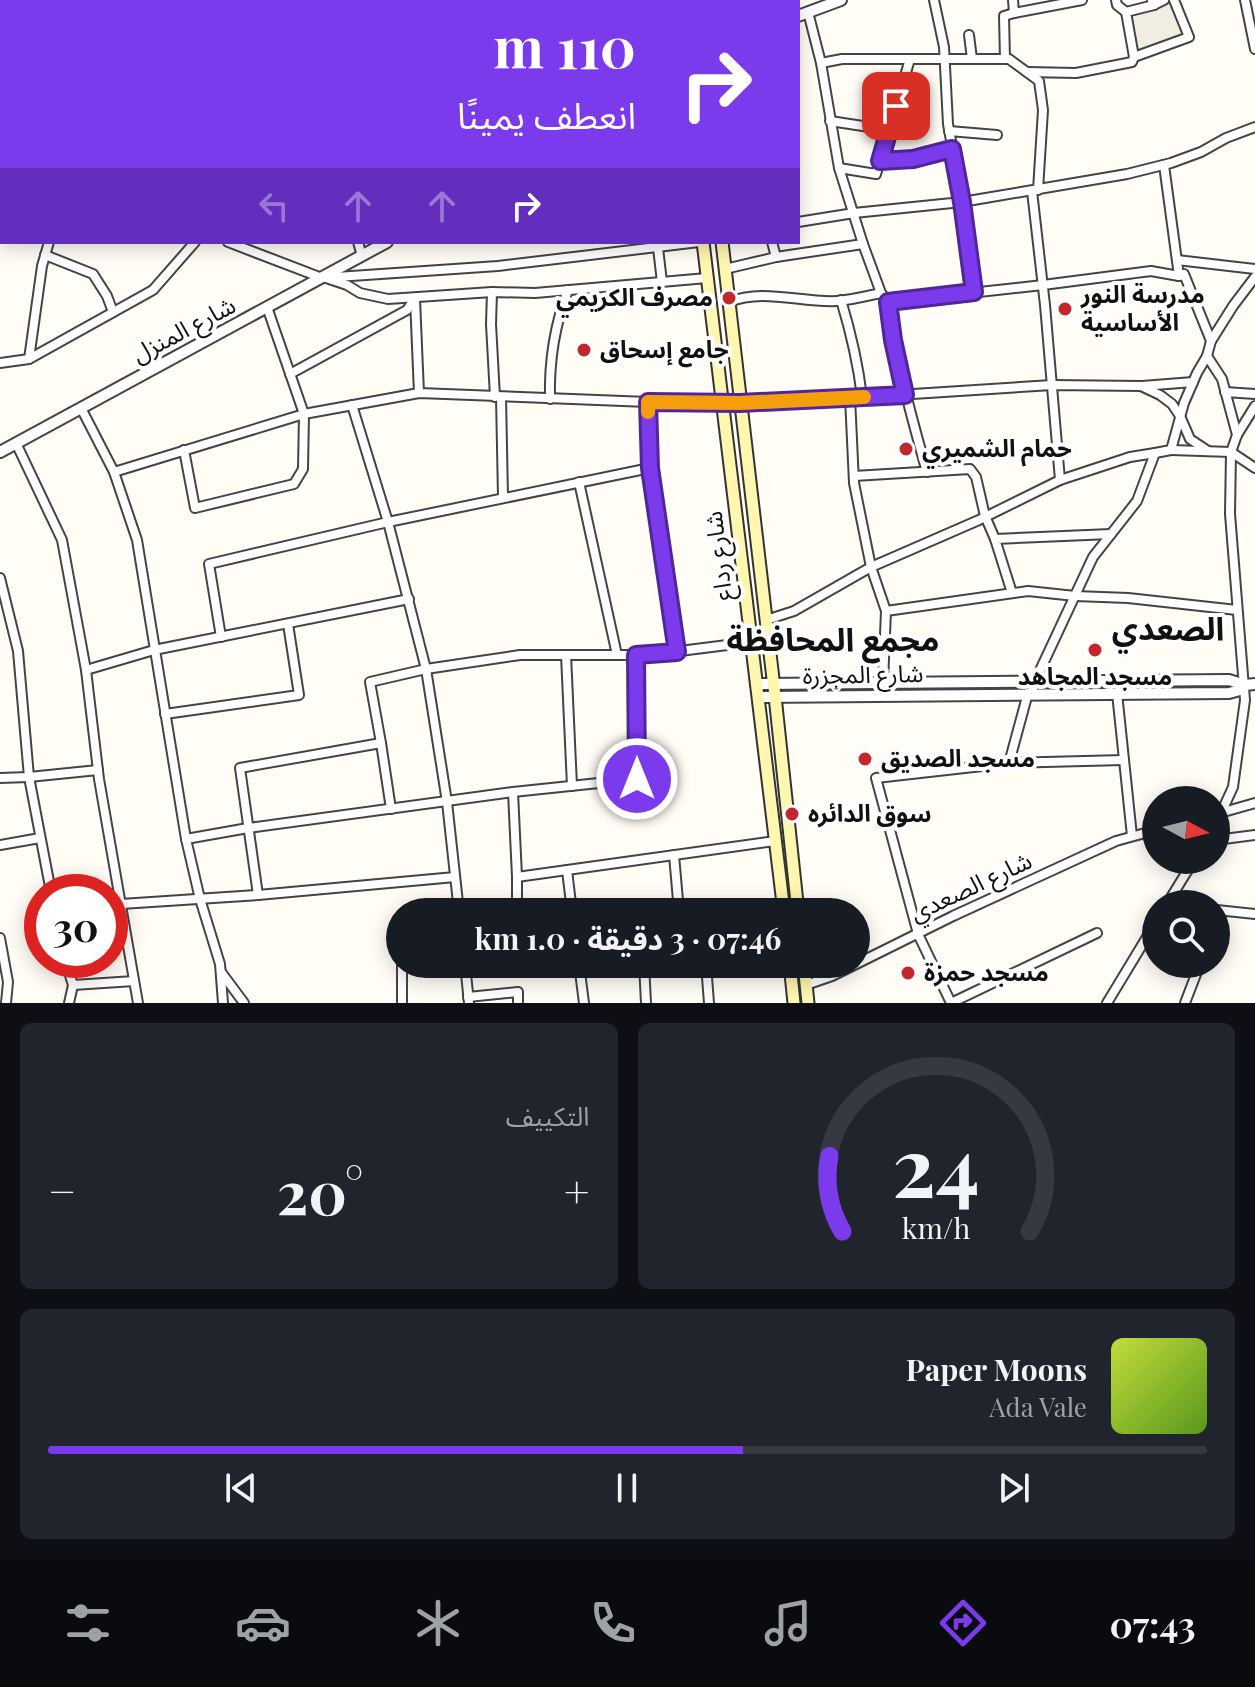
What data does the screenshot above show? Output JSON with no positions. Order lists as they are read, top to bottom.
{
  "streets": {
    "main road": ["شارع رداع"],
    "street": ["شارع المنزل", "شارع المجزرة", "شارع الصعدي"]
  },
  "crossings": [
    ["شارع رداع", "شارع المجزرة"]
  ],
  "districts": ["الصعدي", "مجمع المحافظة"],
  "places": [
    "مصرف الكريمي",
    "مدرسة النور الأساسية",
    "جامع إسحاق",
    "حمام الشميري",
    "مسجد المجاهد",
    "مسجد الصديق",
    "سوق الدائره",
    "مسجد حمزة"
  ],
  "north": "right",
  "page": {
    "turn": ["110 m", "انعطف يمينًا"],
    "limit": "30",
    "trip": "07:46 · 3 دقيقة · 1.0 km",
    "tile": "التكييف",
    "heat": ["−", "20°", "+"],
    "song": ["Paper Moons", "Ada Vale"],
    "tabs": "07:43",
    "gauge": ["24", "km/h"]
  }
}
